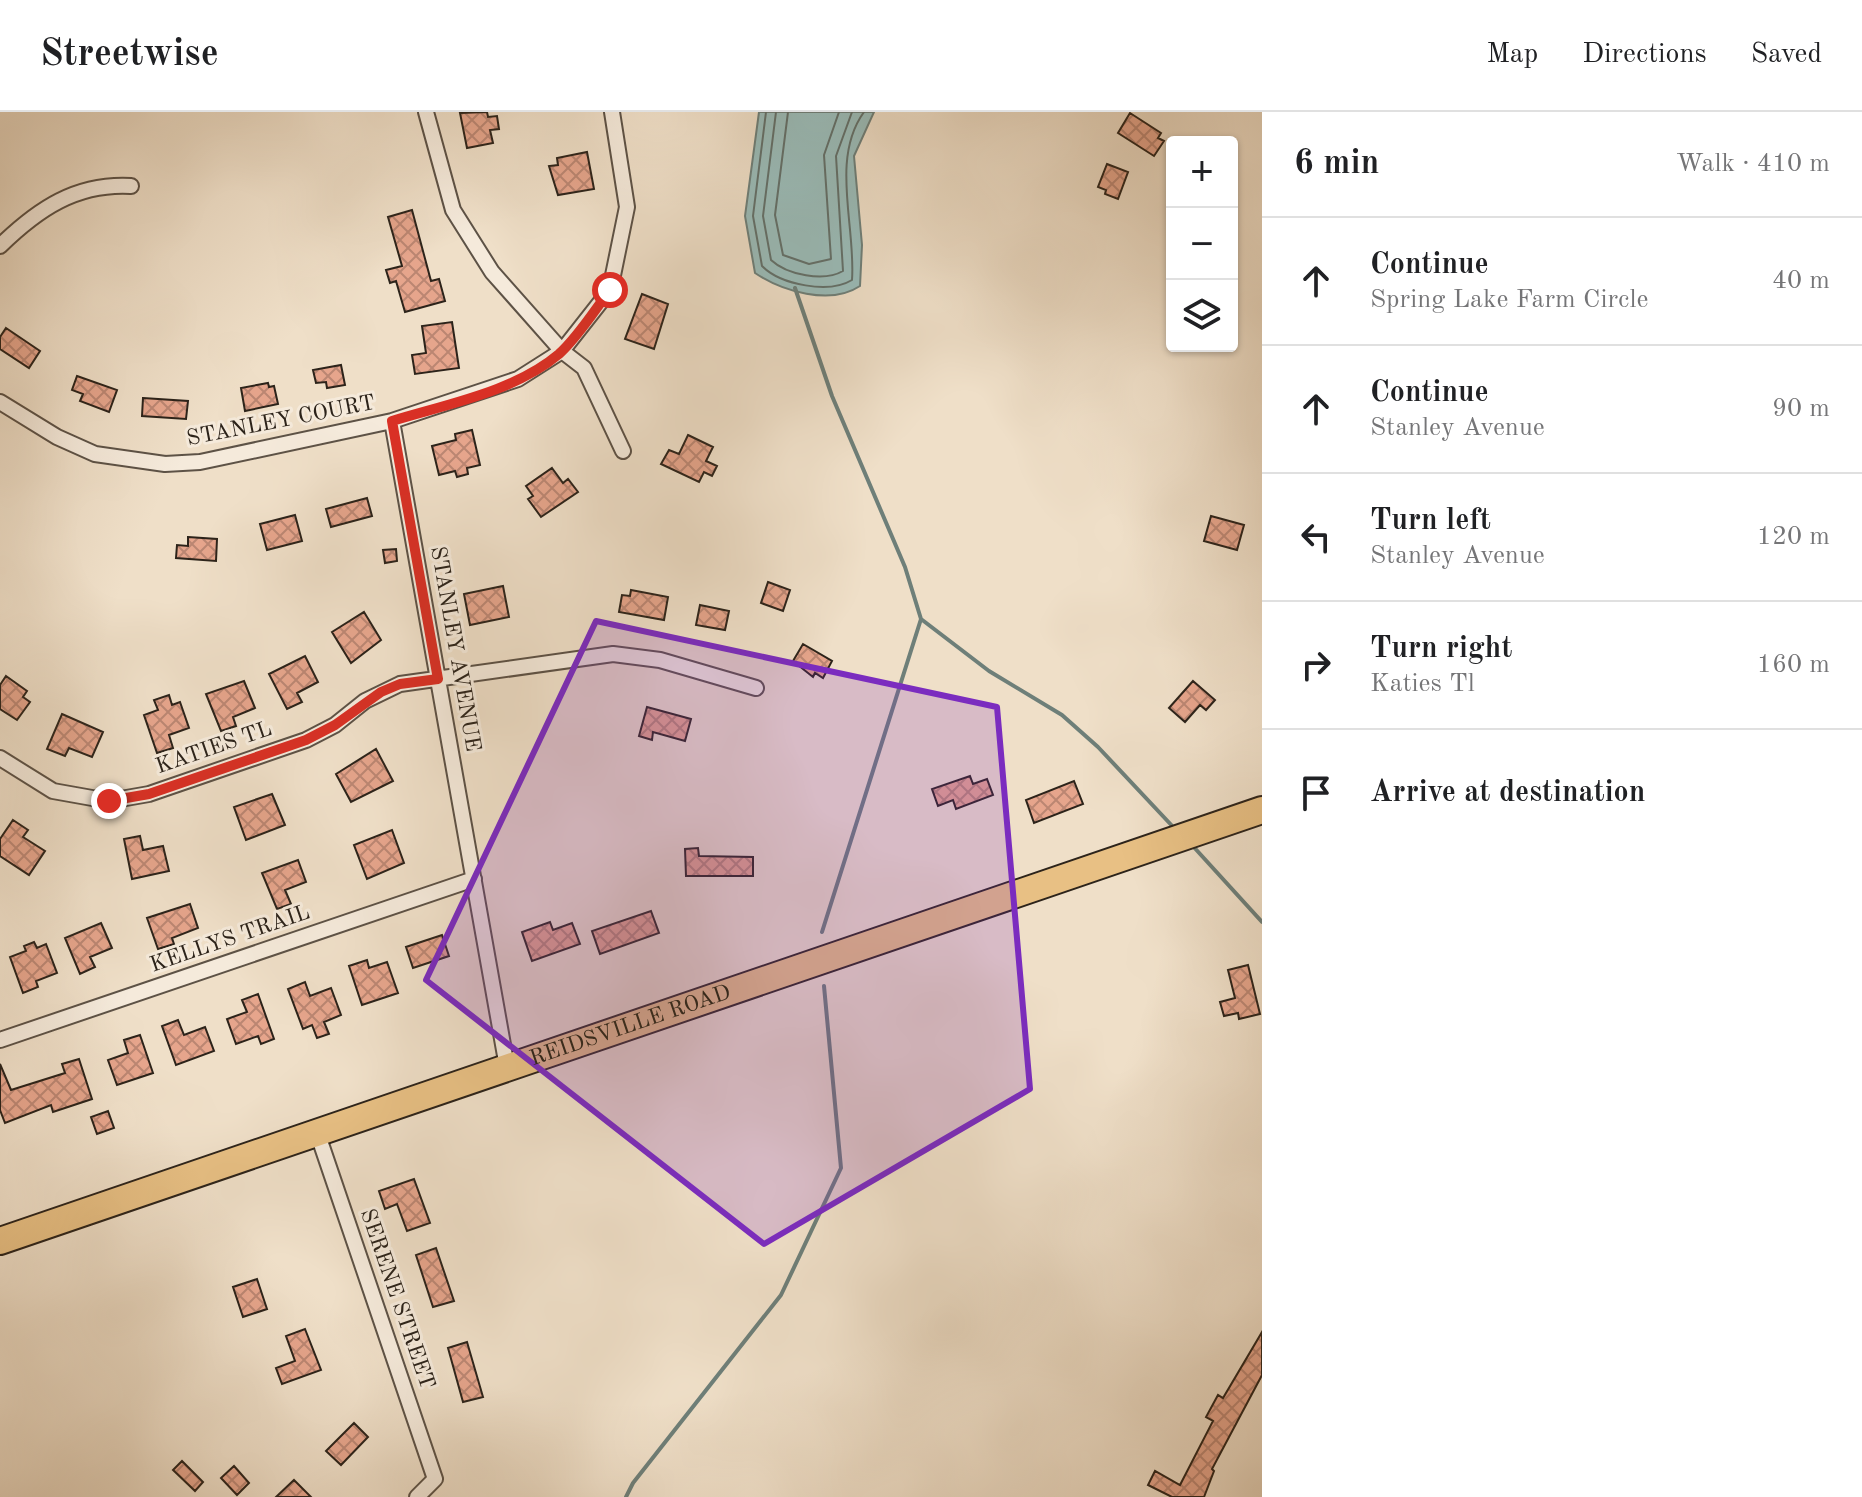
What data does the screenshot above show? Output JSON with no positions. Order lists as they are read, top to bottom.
{
  "streets": {
    "highway": ["REIDSVILLE ROAD"],
    "street": [
      "STANLEY COURT",
      "STANLEY AVENUE",
      "KATIES TL",
      "KELLYS TRAIL",
      "SERENE STREET"
    ]
  },
  "crossings": [
    ["STANLEY COURT", "STANLEY AVENUE"],
    ["STANLEY AVENUE", "KATIES TL"],
    ["STANLEY AVENUE", "KELLYS TRAIL"],
    ["STANLEY AVENUE", "REIDSVILLE ROAD"],
    ["REIDSVILLE ROAD", "SERENE STREET"]
  ],
  "page": {
    "header": "Streetwise",
    "nav": ["Map", "Directions", "Saved"],
    "heading": ["6 min", "Walk · 410 m"],
    "map_buttons": ["+", "−"],
    "list": [
      ["Continue", "Spring Lake Farm Circle", "40 m"],
      ["Continue", "Stanley Avenue", "90 m"],
      ["Turn left", "Stanley Avenue", "120 m"],
      ["Turn right", "Katies Tl", "160 m"],
      "Arrive at destination"
    ]
  }
}
